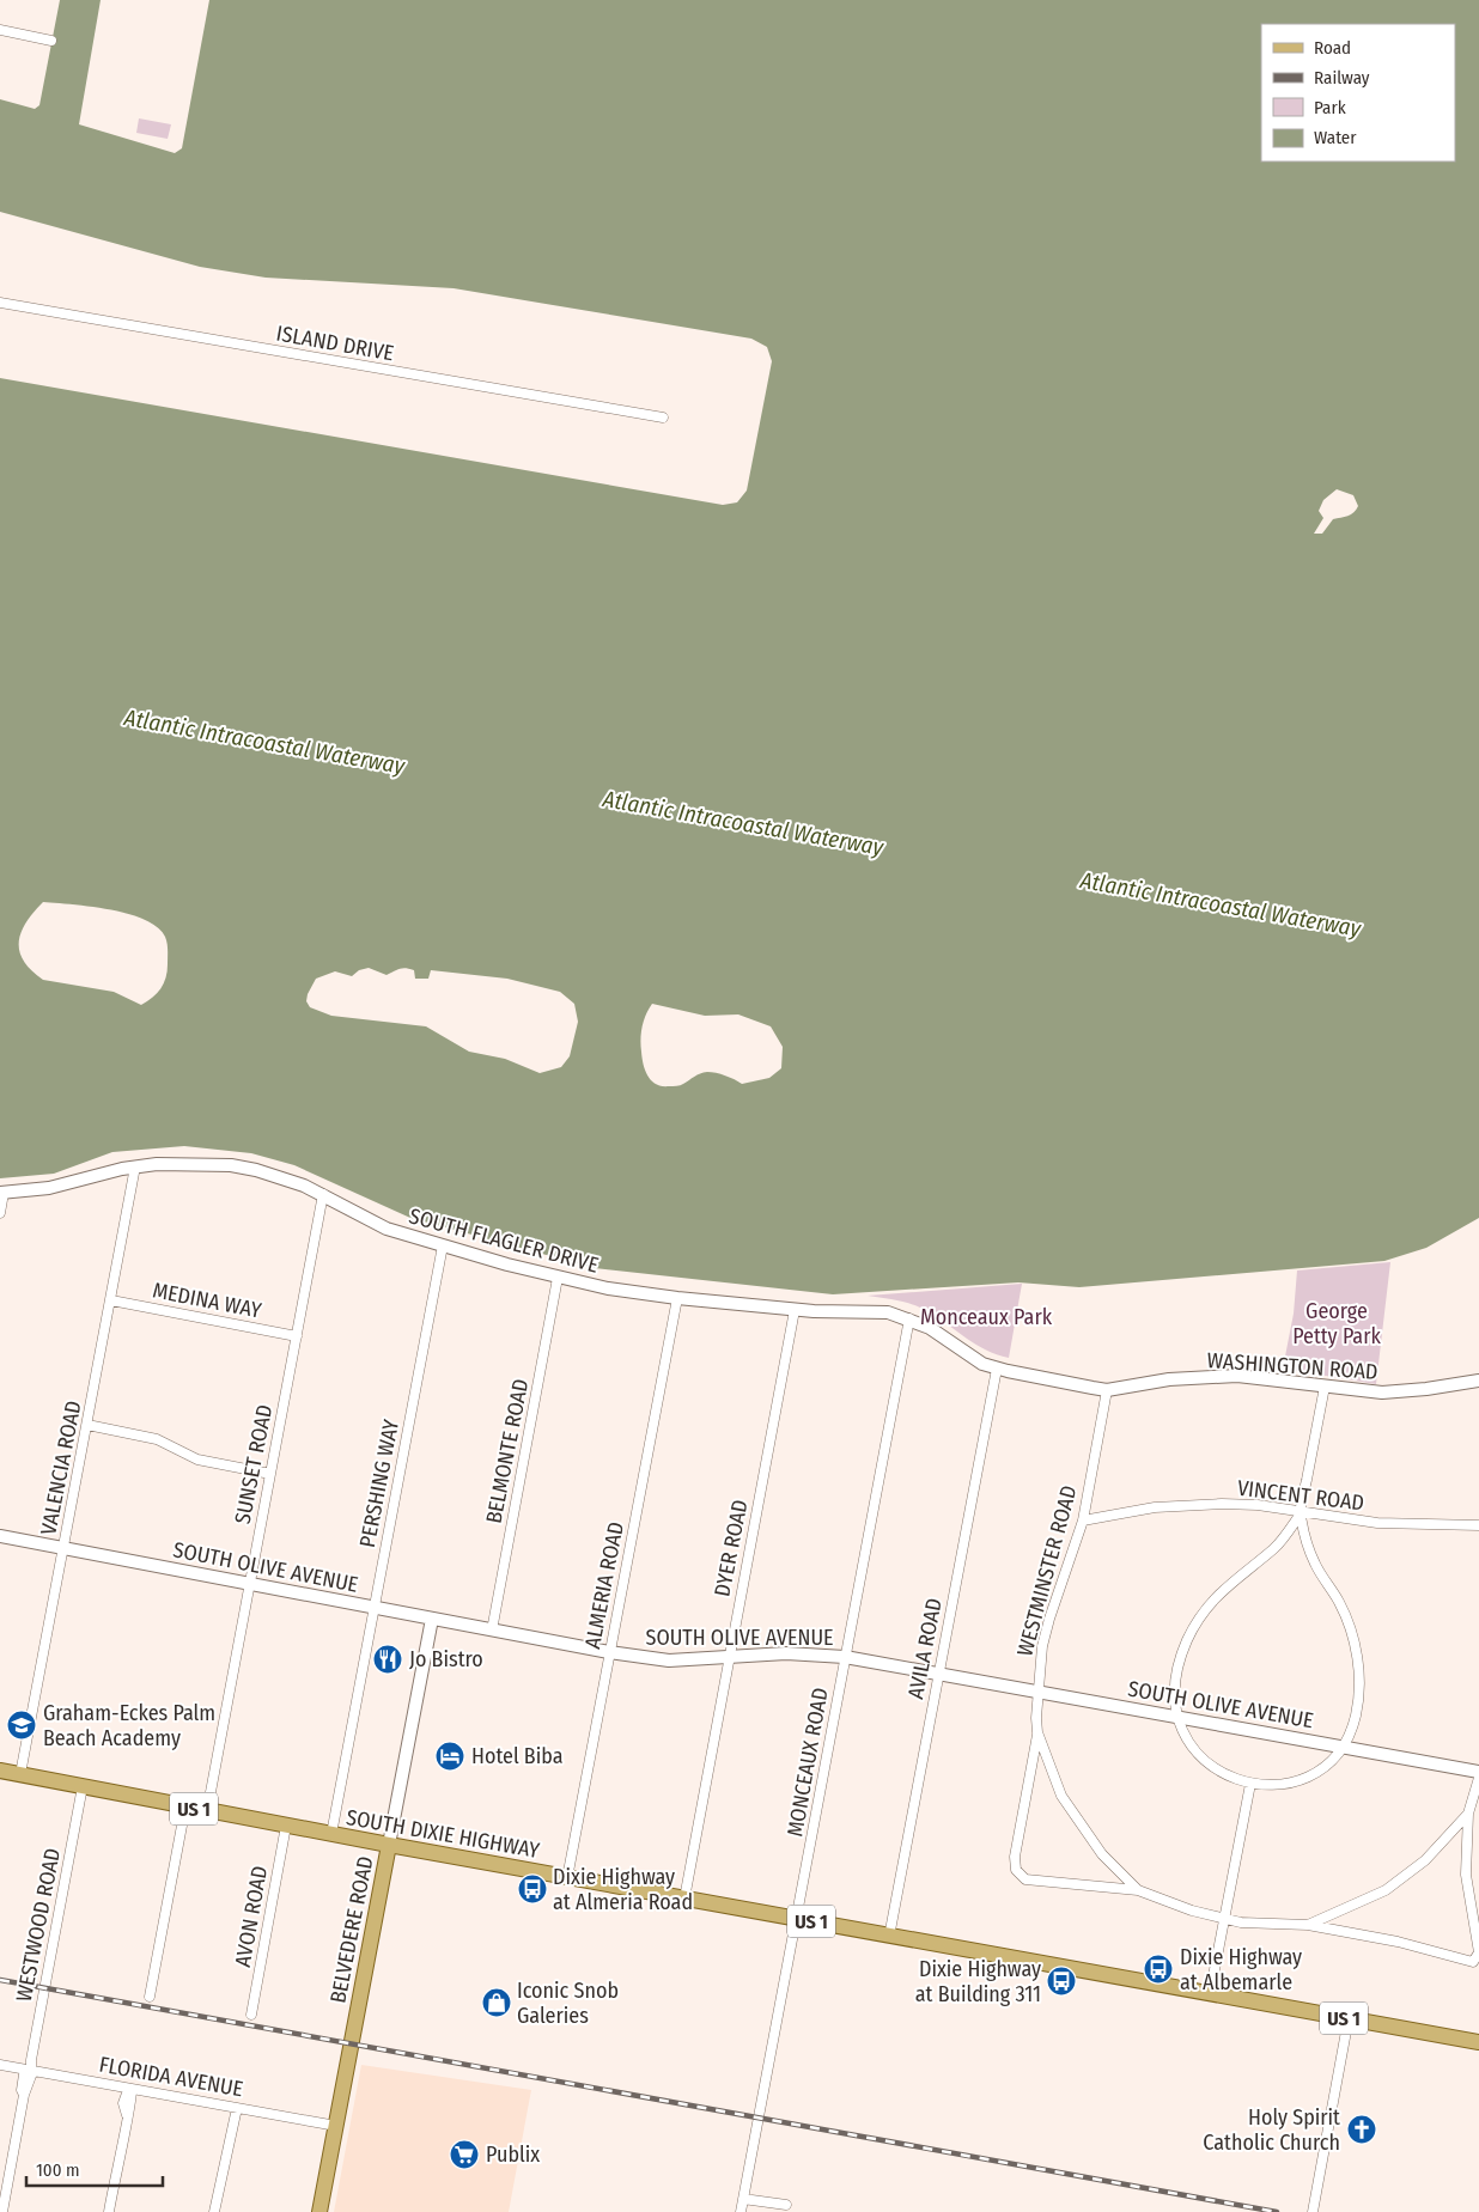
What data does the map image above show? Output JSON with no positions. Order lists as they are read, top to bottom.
{
  "streets": {
    "main road": ["US 1", "SOUTH DIXIE HIGHWAY", "BELVEDERE ROAD"],
    "street": [
      "ISLAND DRIVE",
      "SOUTH FLAGLER DRIVE",
      "MEDINA WAY",
      "WASHINGTON ROAD",
      "BELMONTE ROAD",
      "SUNSET ROAD",
      "VALENCIA ROAD",
      "PERSHING WAY",
      "VINCENT ROAD",
      "DYER ROAD",
      "SOUTH OLIVE AVENUE",
      "WESTMINSTER ROAD",
      "ALMERIA ROAD",
      "AVILA ROAD",
      "MONCEAUX ROAD",
      "AVON ROAD",
      "WESTWOOD ROAD",
      "FLORIDA AVENUE"
    ]
  },
  "crossings": [
    ["SOUTH FLAGLER DRIVE", "WASHINGTON ROAD"],
    ["SOUTH FLAGLER DRIVE", "BELMONTE ROAD"],
    ["SOUTH FLAGLER DRIVE", "SUNSET ROAD"],
    ["SOUTH FLAGLER DRIVE", "VALENCIA ROAD"],
    ["SOUTH FLAGLER DRIVE", "PERSHING WAY"],
    ["SOUTH FLAGLER DRIVE", "DYER ROAD"],
    ["SOUTH FLAGLER DRIVE", "ALMERIA ROAD"],
    ["SOUTH FLAGLER DRIVE", "AVILA ROAD"],
    ["SOUTH FLAGLER DRIVE", "MONCEAUX ROAD"],
    ["MEDINA WAY", "SUNSET ROAD"],
    ["MEDINA WAY", "VALENCIA ROAD"],
    ["WASHINGTON ROAD", "WESTMINSTER ROAD"],
    ["WASHINGTON ROAD", "AVILA ROAD"],
    ["BELMONTE ROAD", "SOUTH OLIVE AVENUE"],
    ["SUNSET ROAD", "SOUTH OLIVE AVENUE"],
    ["SUNSET ROAD", "SOUTH DIXIE HIGHWAY"],
    ["VALENCIA ROAD", "SOUTH OLIVE AVENUE"],
    ["VALENCIA ROAD", "SOUTH DIXIE HIGHWAY"],
    ["PERSHING WAY", "SOUTH OLIVE AVENUE"],
    ["PERSHING WAY", "SOUTH DIXIE HIGHWAY"],
    ["VINCENT ROAD", "WESTMINSTER ROAD"],
    ["DYER ROAD", "SOUTH OLIVE AVENUE"],
    ["DYER ROAD", "SOUTH DIXIE HIGHWAY"],
    ["SOUTH OLIVE AVENUE", "WESTMINSTER ROAD"],
    ["SOUTH OLIVE AVENUE", "ALMERIA ROAD"],
    ["SOUTH OLIVE AVENUE", "AVILA ROAD"],
    ["SOUTH OLIVE AVENUE", "MONCEAUX ROAD"],
    ["SOUTH OLIVE AVENUE", "BELVEDERE ROAD"],
    ["ALMERIA ROAD", "SOUTH DIXIE HIGHWAY"],
    ["AVILA ROAD", "SOUTH DIXIE HIGHWAY"],
    ["MONCEAUX ROAD", "SOUTH DIXIE HIGHWAY"],
    ["SOUTH DIXIE HIGHWAY", "AVON ROAD"],
    ["SOUTH DIXIE HIGHWAY", "WESTWOOD ROAD"],
    ["SOUTH DIXIE HIGHWAY", "BELVEDERE ROAD"],
    ["WESTWOOD ROAD", "FLORIDA AVENUE"],
    ["BELVEDERE ROAD", "FLORIDA AVENUE"]
  ],
  "water": ["Atlantic Intracoastal Waterway"],
  "parks": ["George Petty Park", "Monceaux Park"],
  "places": {
    "restaurant": ["Jo Bistro"],
    "school or university": ["Graham-Eckes Palm Beach Academy"],
    "hotel": ["Hotel Biba"],
    "bus stop": ["Dixie Highway at Almeria Road", "Dixie Highway at Albemarle", "Dixie Highway at Building 311"],
    "shop": ["Iconic Snob Galeries"],
    "church": ["Holy Spirit Catholic Church"],
    "supermarket": ["Publix"]
  },
  "legend": [
    "Road",
    "Railway",
    "Park",
    "Water"
  ],
  "scale_bar": "100 m"
}
